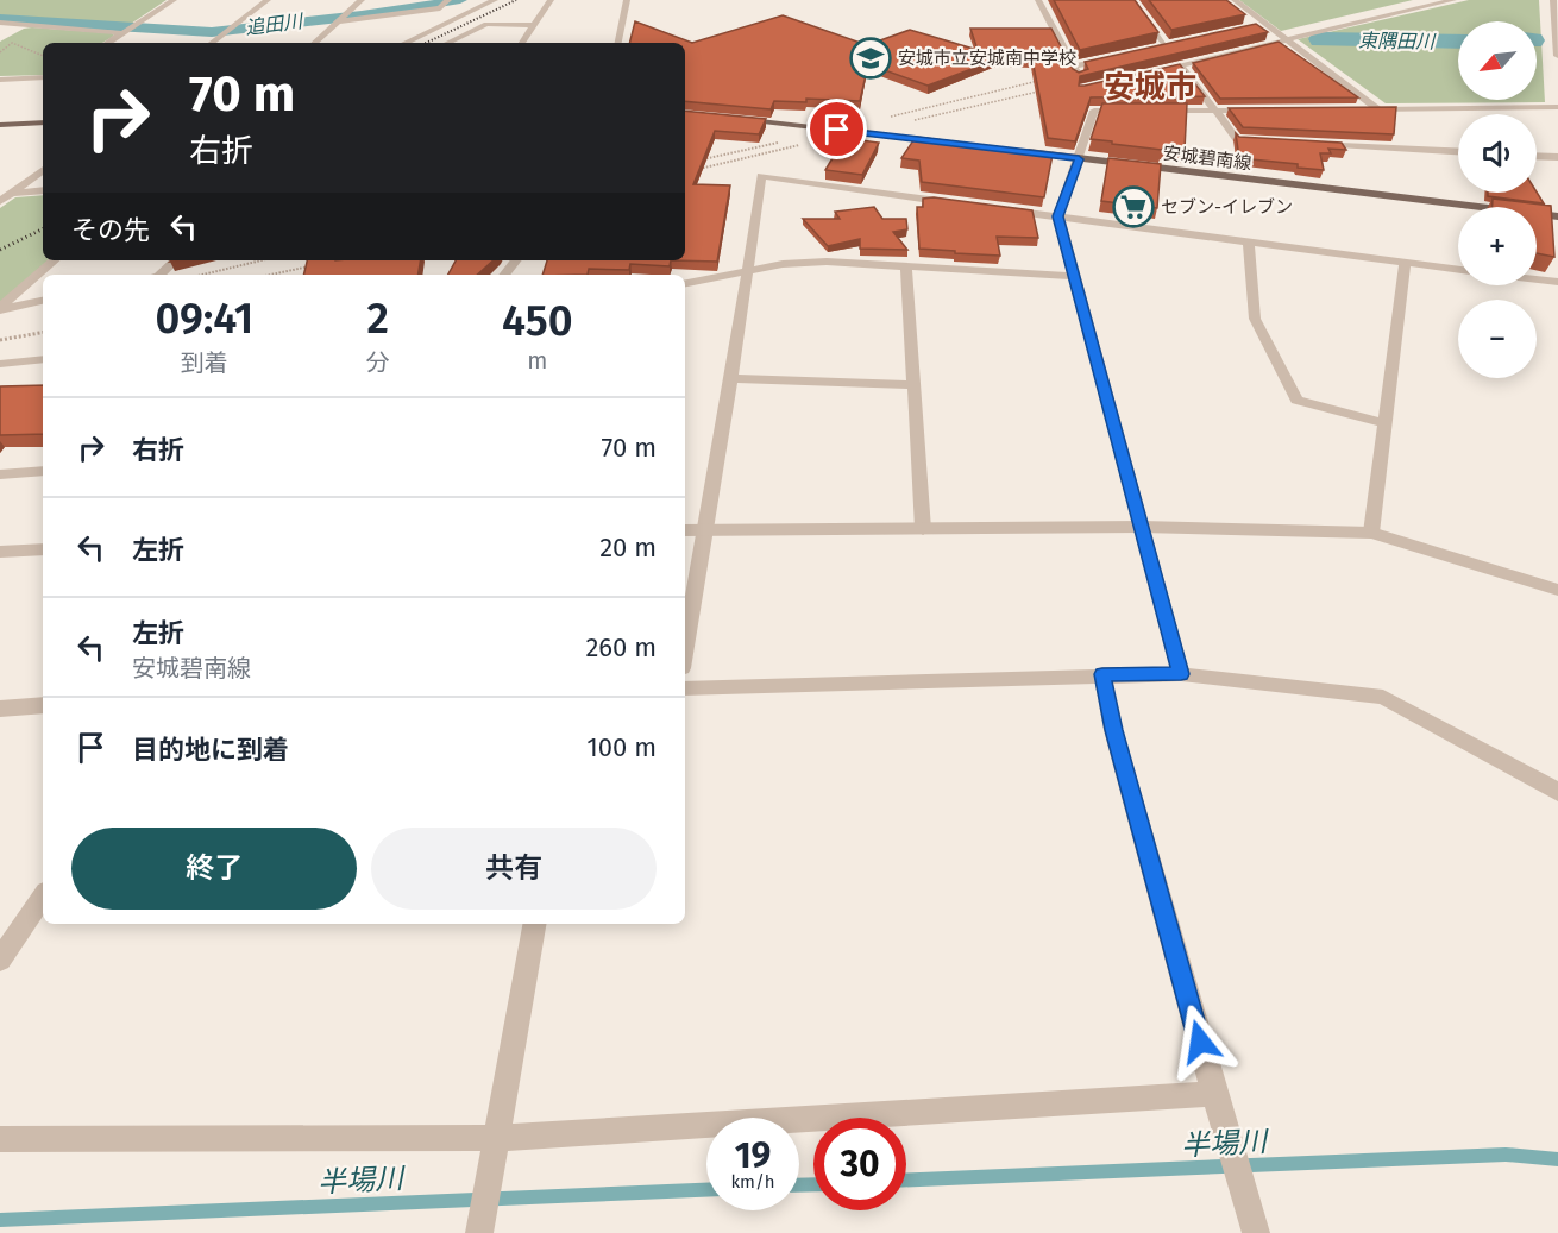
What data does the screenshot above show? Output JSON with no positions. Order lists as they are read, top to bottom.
{
  "streets": {
    "main road": ["安城碧南線"]
  },
  "districts": ["安城市"],
  "water": ["追田川", "東隅田川", "半場川"],
  "places": {
    "school or university": ["安城市立安城南中学校"],
    "supermarket": ["セブン-イレブン"]
  },
  "north": "bottom left",
  "page": {
    "map_buttons": ["+", "−"],
    "turn": ["70 m", "右折"],
    "then": "その先",
    "eta": [
      "09:41",
      "到着",
      "2",
      "分",
      "450",
      "m"
    ],
    "list": [
      {
        "name": "右折",
        "value": "70 m"
      },
      {
        "name": "左折",
        "value": "20 m"
      },
      {
        "name": "左折",
        "note": "安城碧南線",
        "value": "260 m"
      },
      {
        "name": "目的地に到着",
        "value": "100 m"
      }
    ],
    "buttons": ["終了", "共有"],
    "speed": "19 km/h",
    "limit": "30"
  }
}
